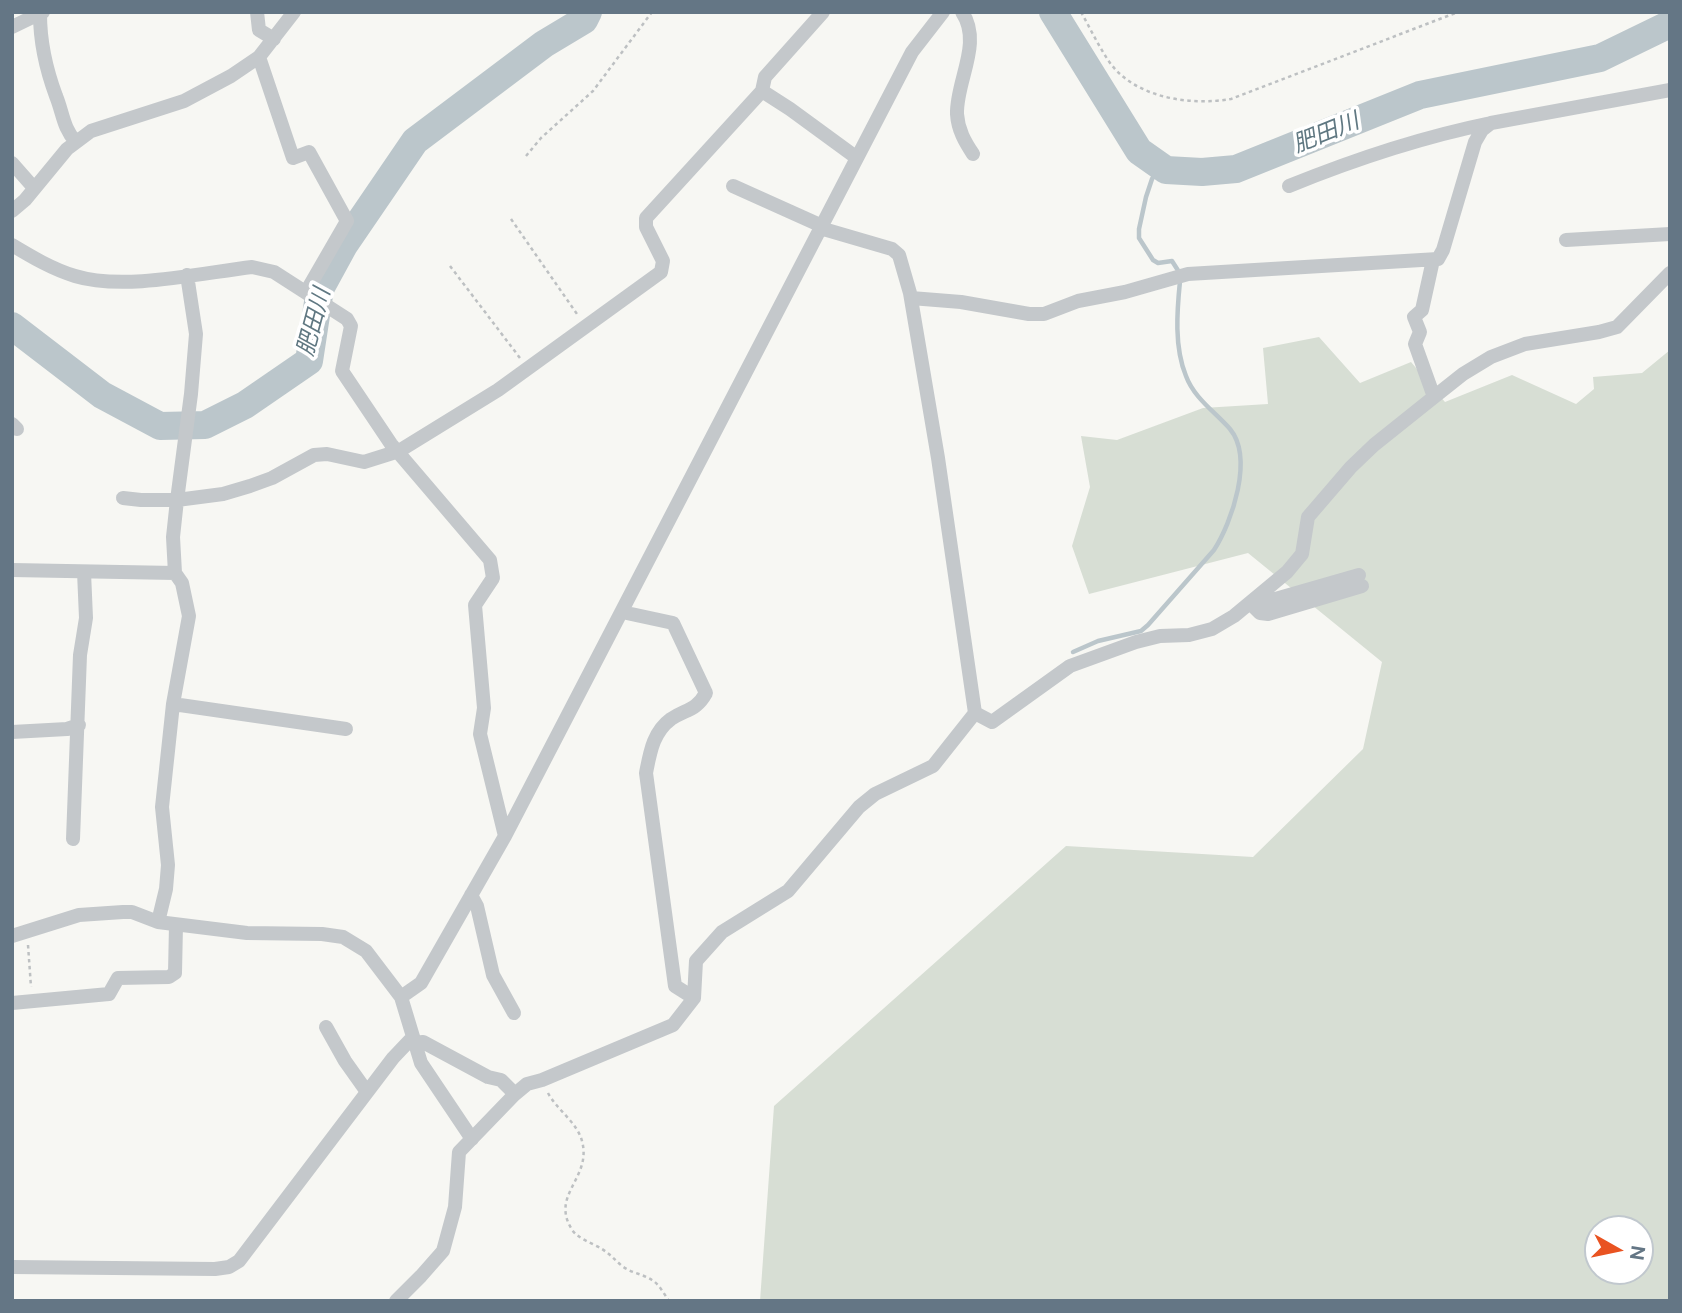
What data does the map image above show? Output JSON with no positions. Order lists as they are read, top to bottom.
{
  "water": ["肥田川"],
  "north": "right"
}
